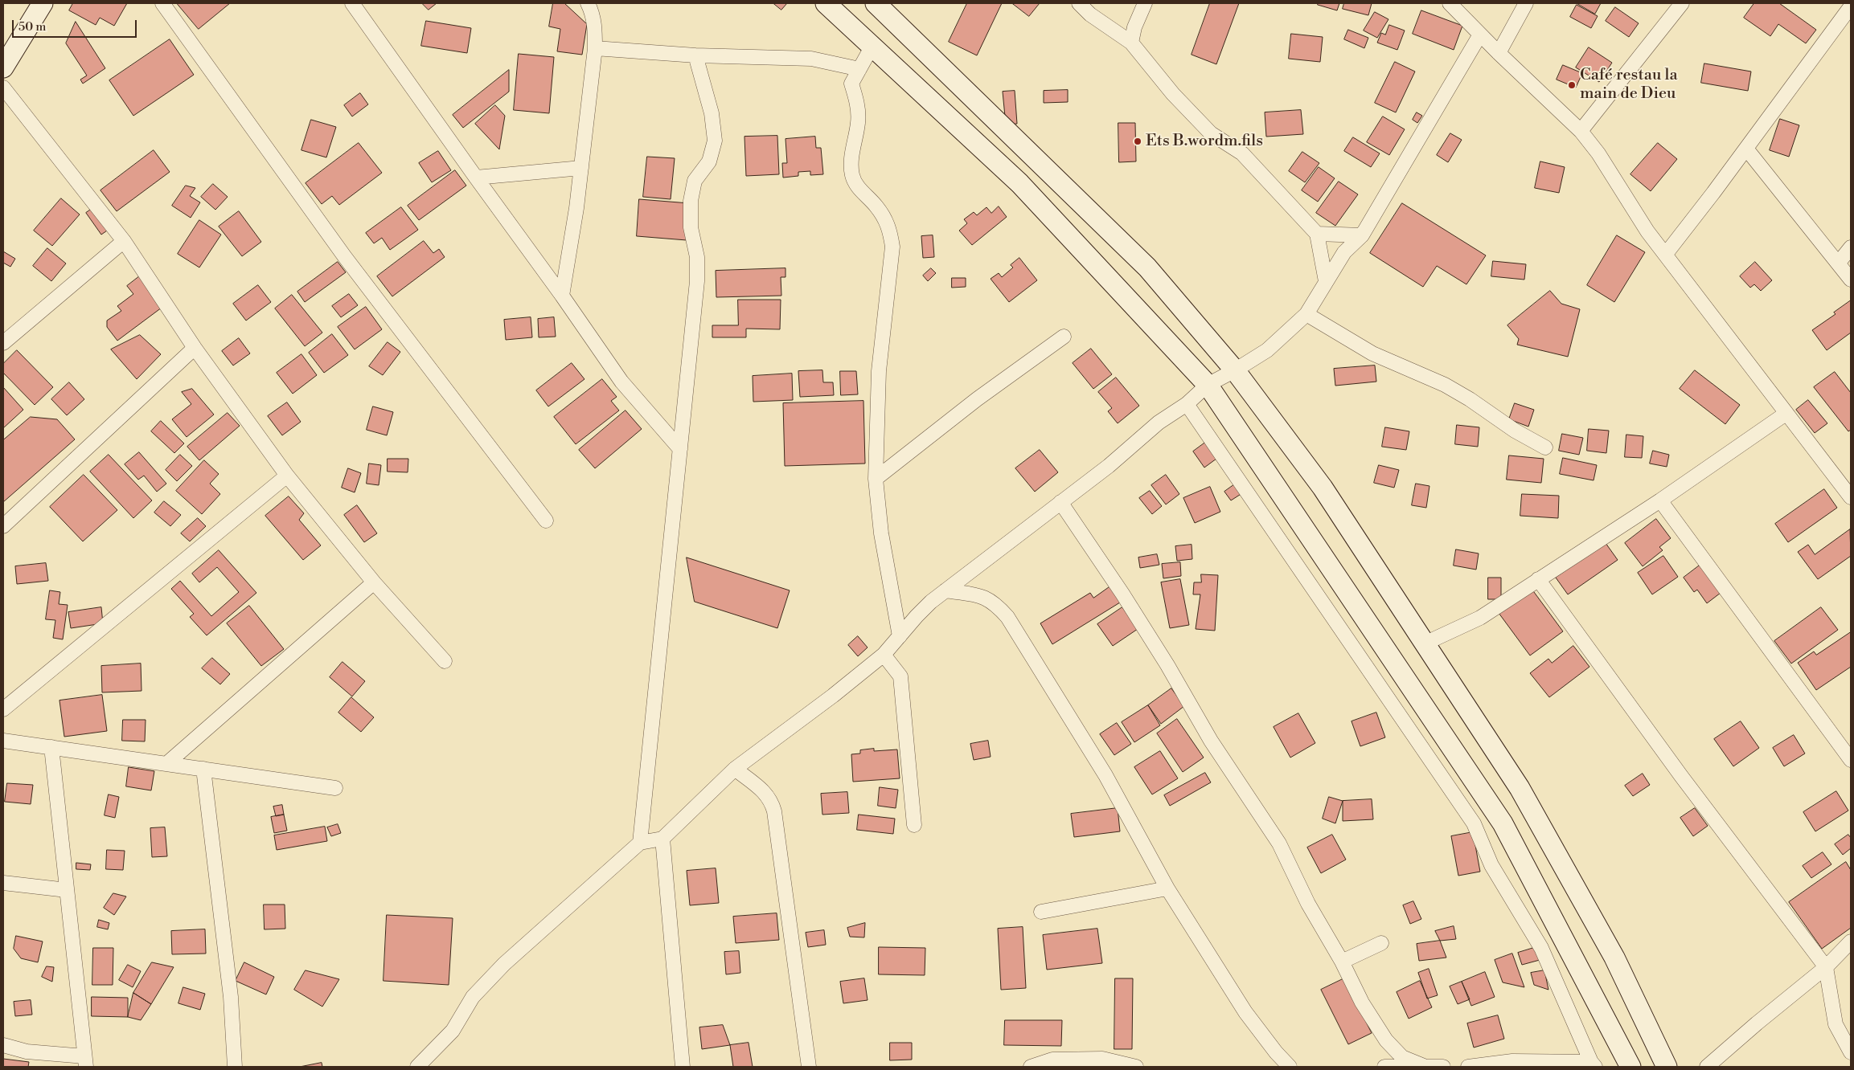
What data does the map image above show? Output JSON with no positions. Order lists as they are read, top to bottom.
{
  "places": ["Café restau la main de Dieu", "Ets B.wordm.fils"],
  "scale_bar": "50 m"
}
